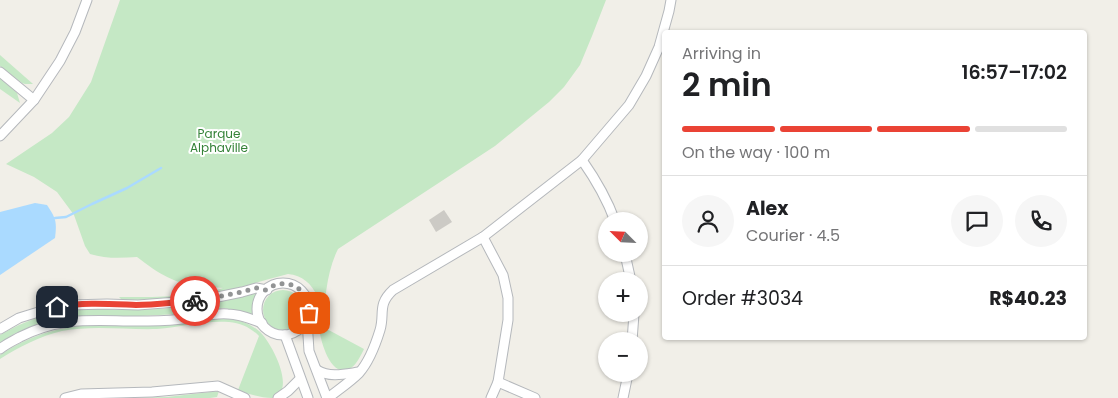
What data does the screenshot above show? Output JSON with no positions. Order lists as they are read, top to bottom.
{
  "parks": ["Parque Alphaville"],
  "north": "top left",
  "page": {
    "heading": ["2 min", "Arriving in", "16:57–17:02"],
    "panel": [
      "Alex",
      "Courier · 4.5",
      "Order #3034",
      "R$40.23"
    ],
    "bar": "On the way · 100 m",
    "map_buttons": ["+", "−"]
  }
}
